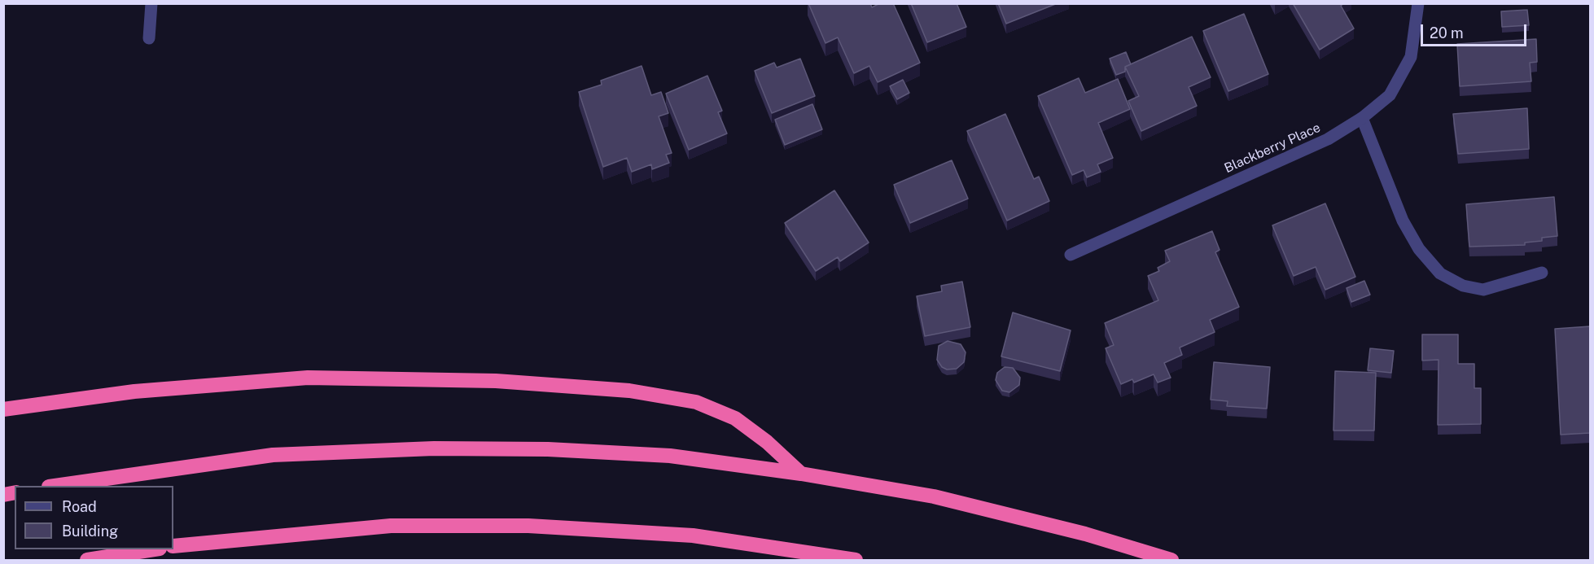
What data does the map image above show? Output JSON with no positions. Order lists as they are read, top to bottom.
{
  "streets": {
    "street": ["Blackberry Place"]
  },
  "legend": ["Road", "Building"],
  "scale_bar": "20 m"
}
